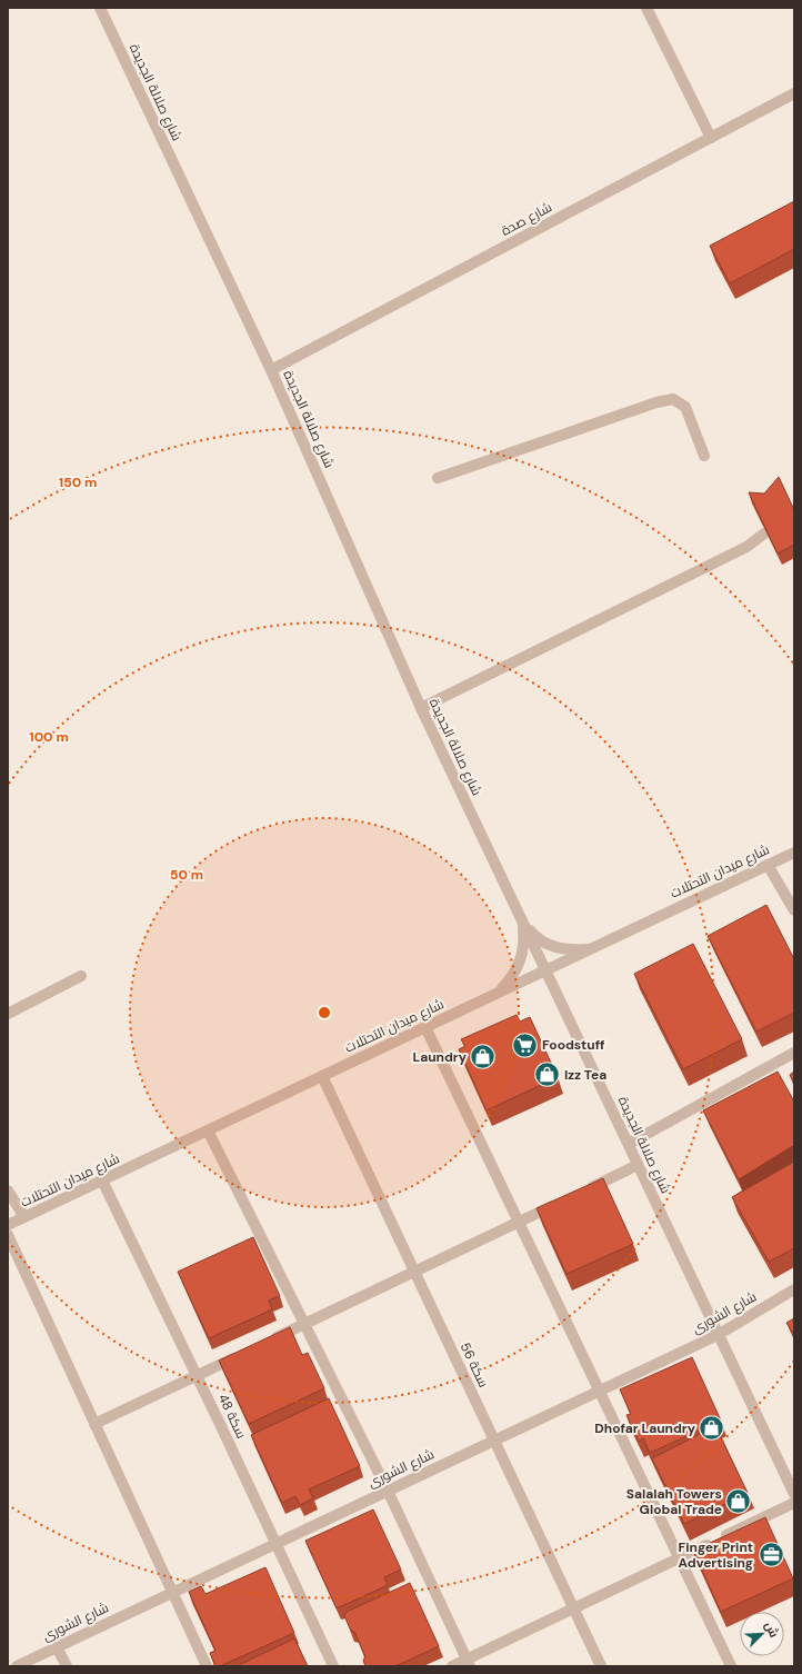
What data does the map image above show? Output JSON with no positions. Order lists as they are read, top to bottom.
{
  "streets": {
    "street": [
      "شارع صلالة الجديدة",
      "شارع صدة",
      "شارع ميدان التحتلات",
      "شارع الشورى",
      "سكة 56",
      "سكة 48"
    ]
  },
  "crossings": [
    ["شارع صلالة الجديدة", "شارع صدة"],
    ["شارع صلالة الجديدة", "شارع ميدان التحتلات"],
    ["شارع صلالة الجديدة", "شارع الشورى"],
    ["شارع ميدان التحتلات", "سكة 56"],
    ["شارع ميدان التحتلات", "سكة 48"],
    ["شارع الشورى", "سكة 56"],
    ["شارع الشورى", "سكة 48"]
  ],
  "places": {
    "supermarket": ["Foodstuff"],
    "shop": [
      "Laundry",
      "Izz Tea",
      "Dhofar Laundry",
      "Salalah Towers Global Trade"
    ],
    "office": ["Finger Print Advertising"]
  },
  "north": "top right",
  "rings": ["150 m", "100 m", "50 m"]
}
